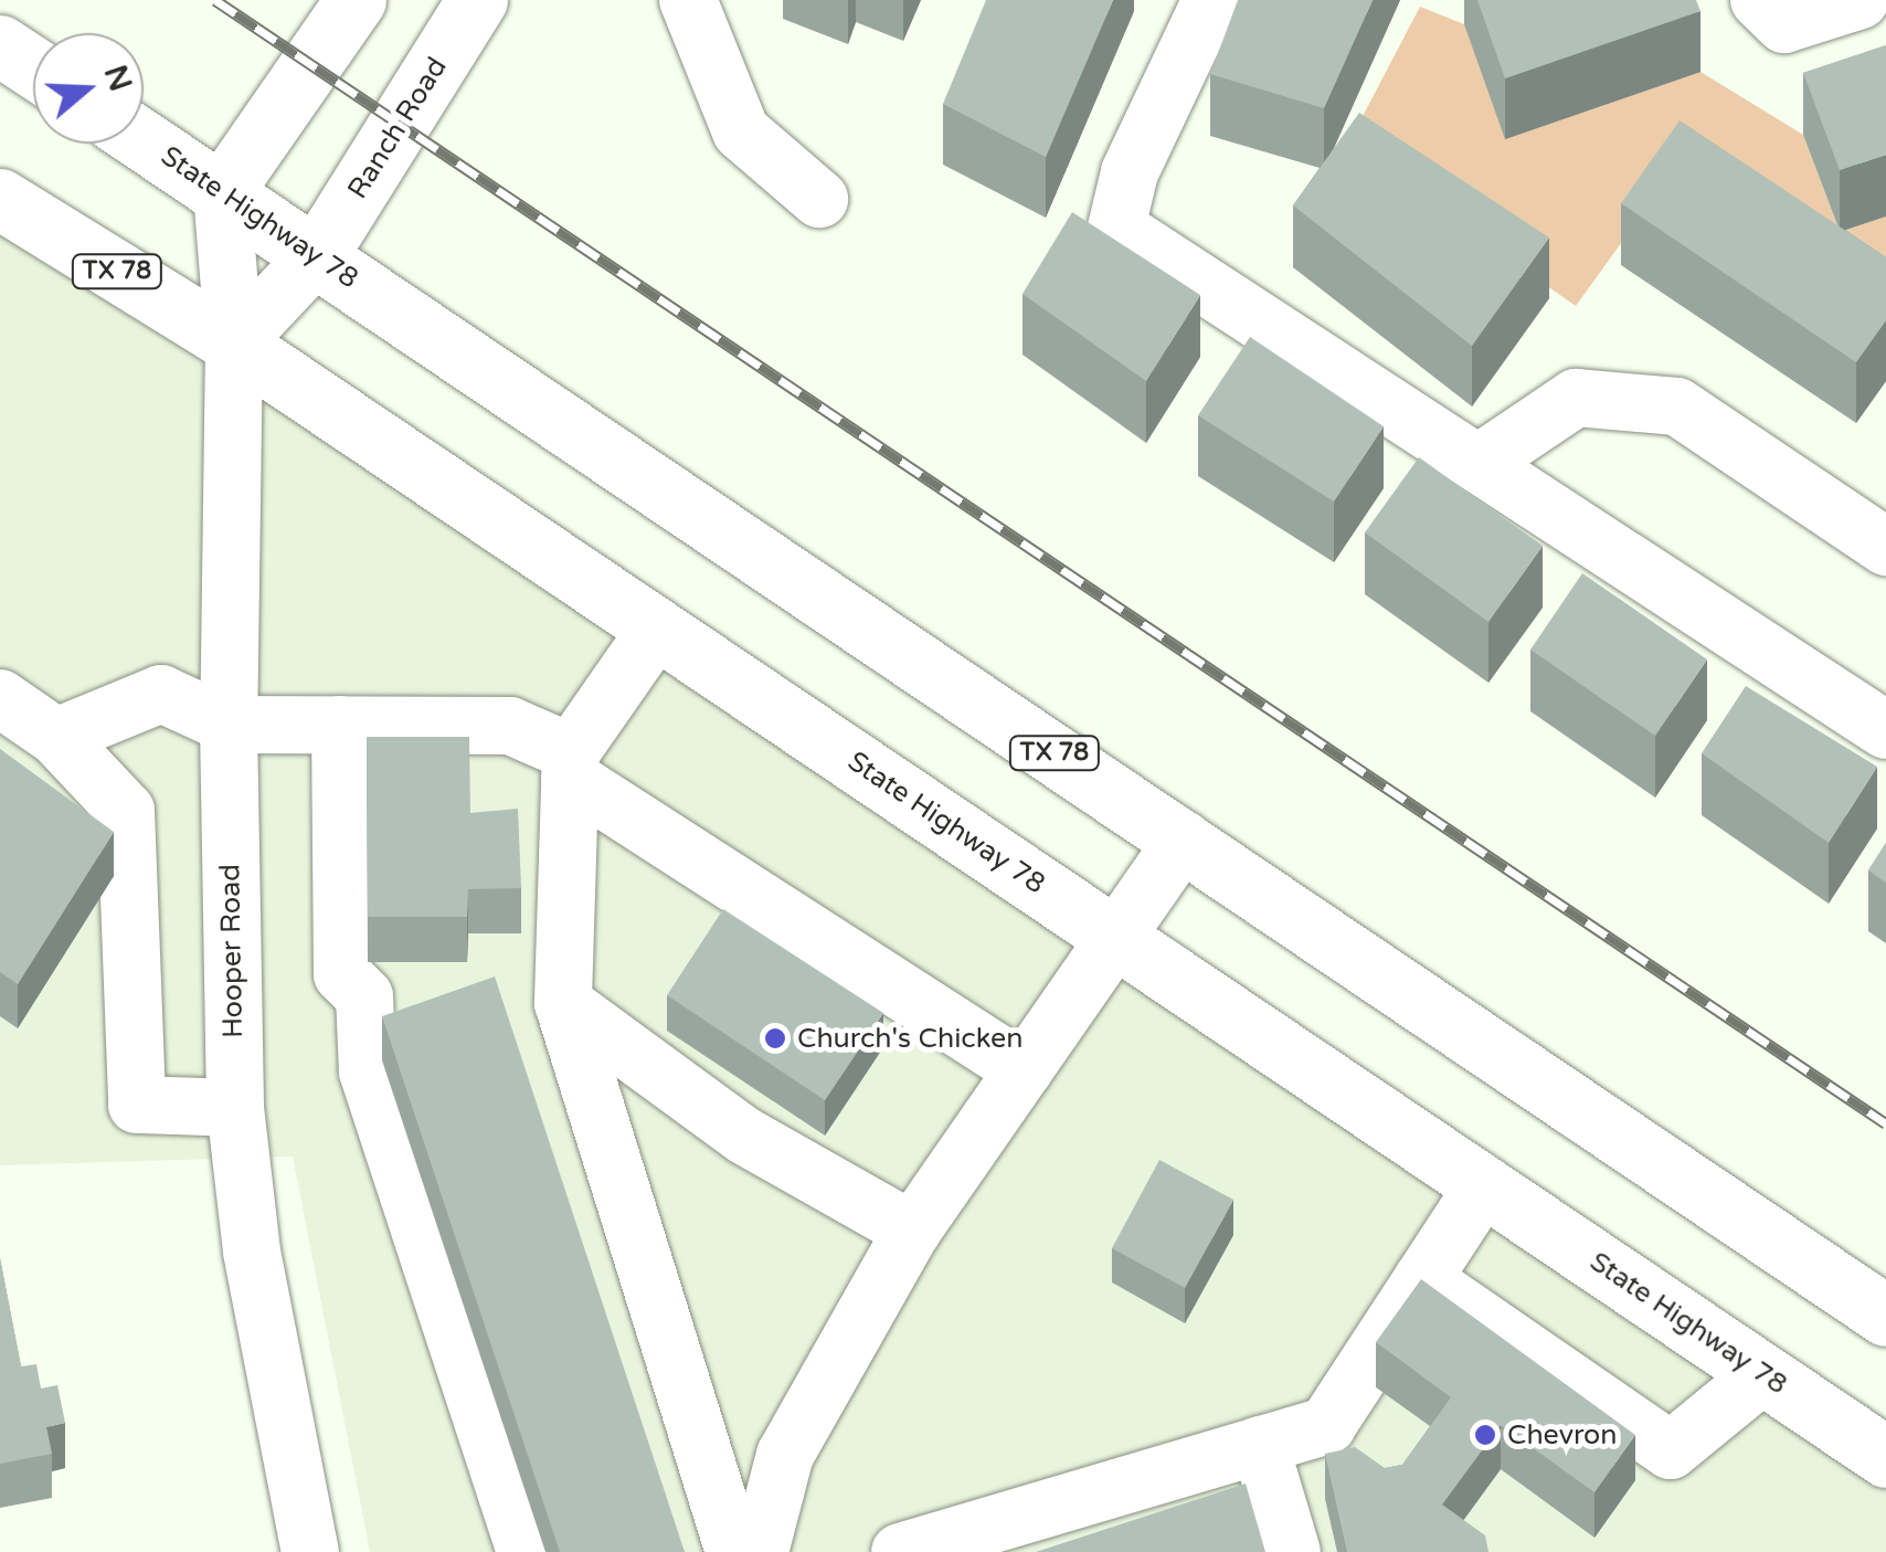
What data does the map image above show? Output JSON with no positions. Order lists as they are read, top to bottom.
{
  "streets": {
    "main road": ["Ranch Road", "State Highway 78", "TX 78"],
    "street": ["Hooper Road"]
  },
  "crossings": [
    ["Ranch Road", "State Highway 78"],
    ["State Highway 78", "Hooper Road"]
  ],
  "places": ["Church's Chicken", "Chevron"],
  "north": "right"
}
